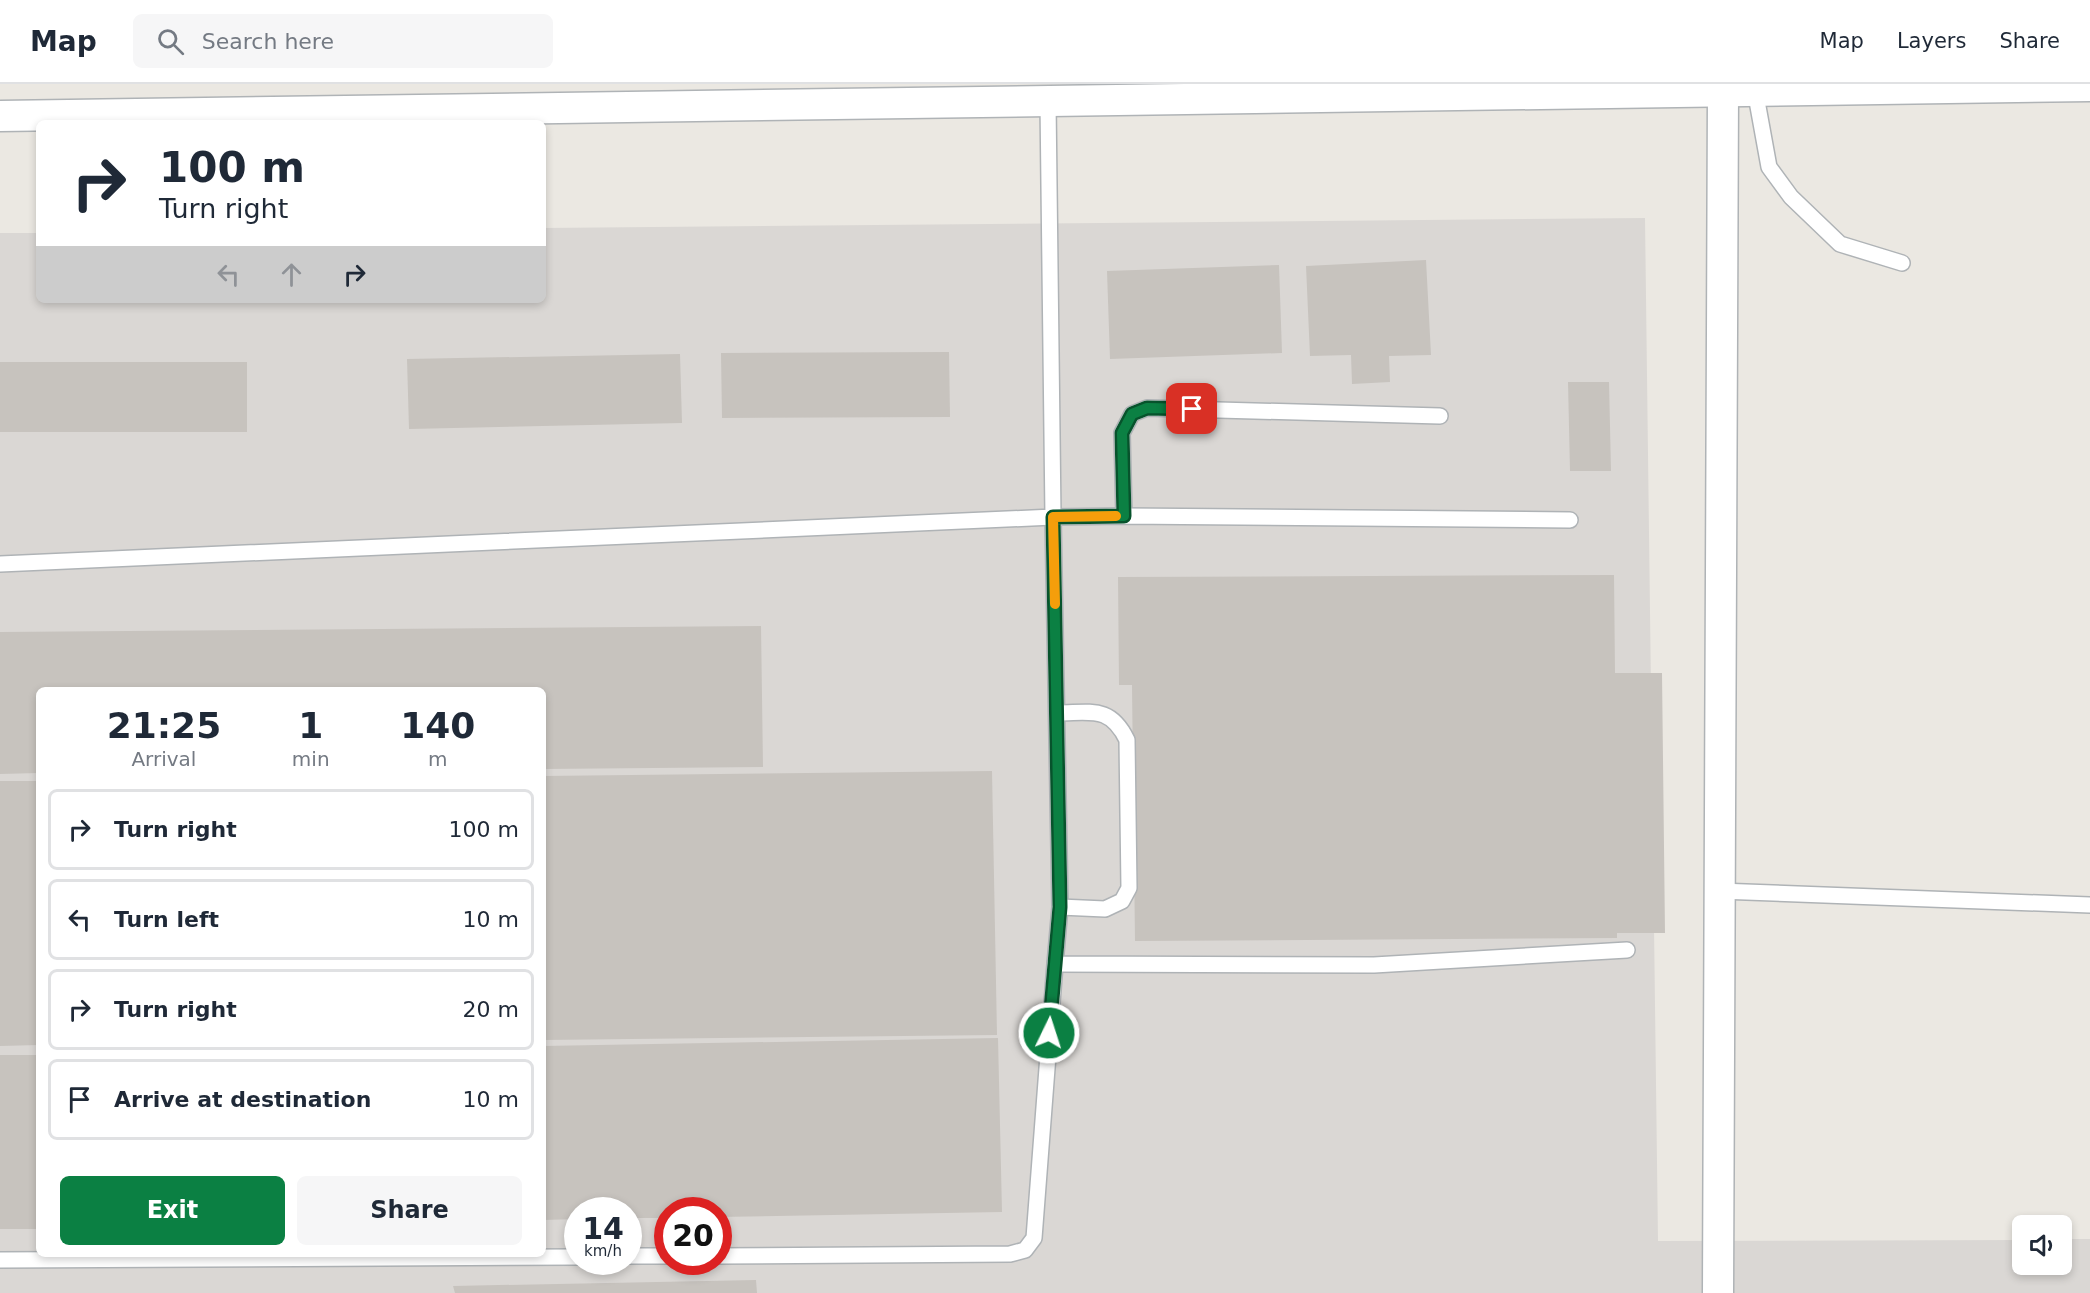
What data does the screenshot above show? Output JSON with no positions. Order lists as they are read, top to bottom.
{
  "page": {
    "header": "Map",
    "search": "Search here",
    "nav": ["Map", "Layers", "Share"],
    "turn": ["100 m", "Turn right"],
    "eta": [
      "21:25",
      "Arrival",
      "1",
      "min",
      "140",
      "m"
    ],
    "list": [
      {
        "name": "Turn right",
        "value": "100 m"
      },
      {
        "name": "Turn left",
        "value": "10 m"
      },
      {
        "name": "Turn right",
        "value": "20 m"
      },
      {
        "name": "Arrive at destination",
        "value": "10 m"
      }
    ],
    "buttons": ["Exit", "Share"],
    "speed": "14 km/h",
    "limit": "20"
  }
}
